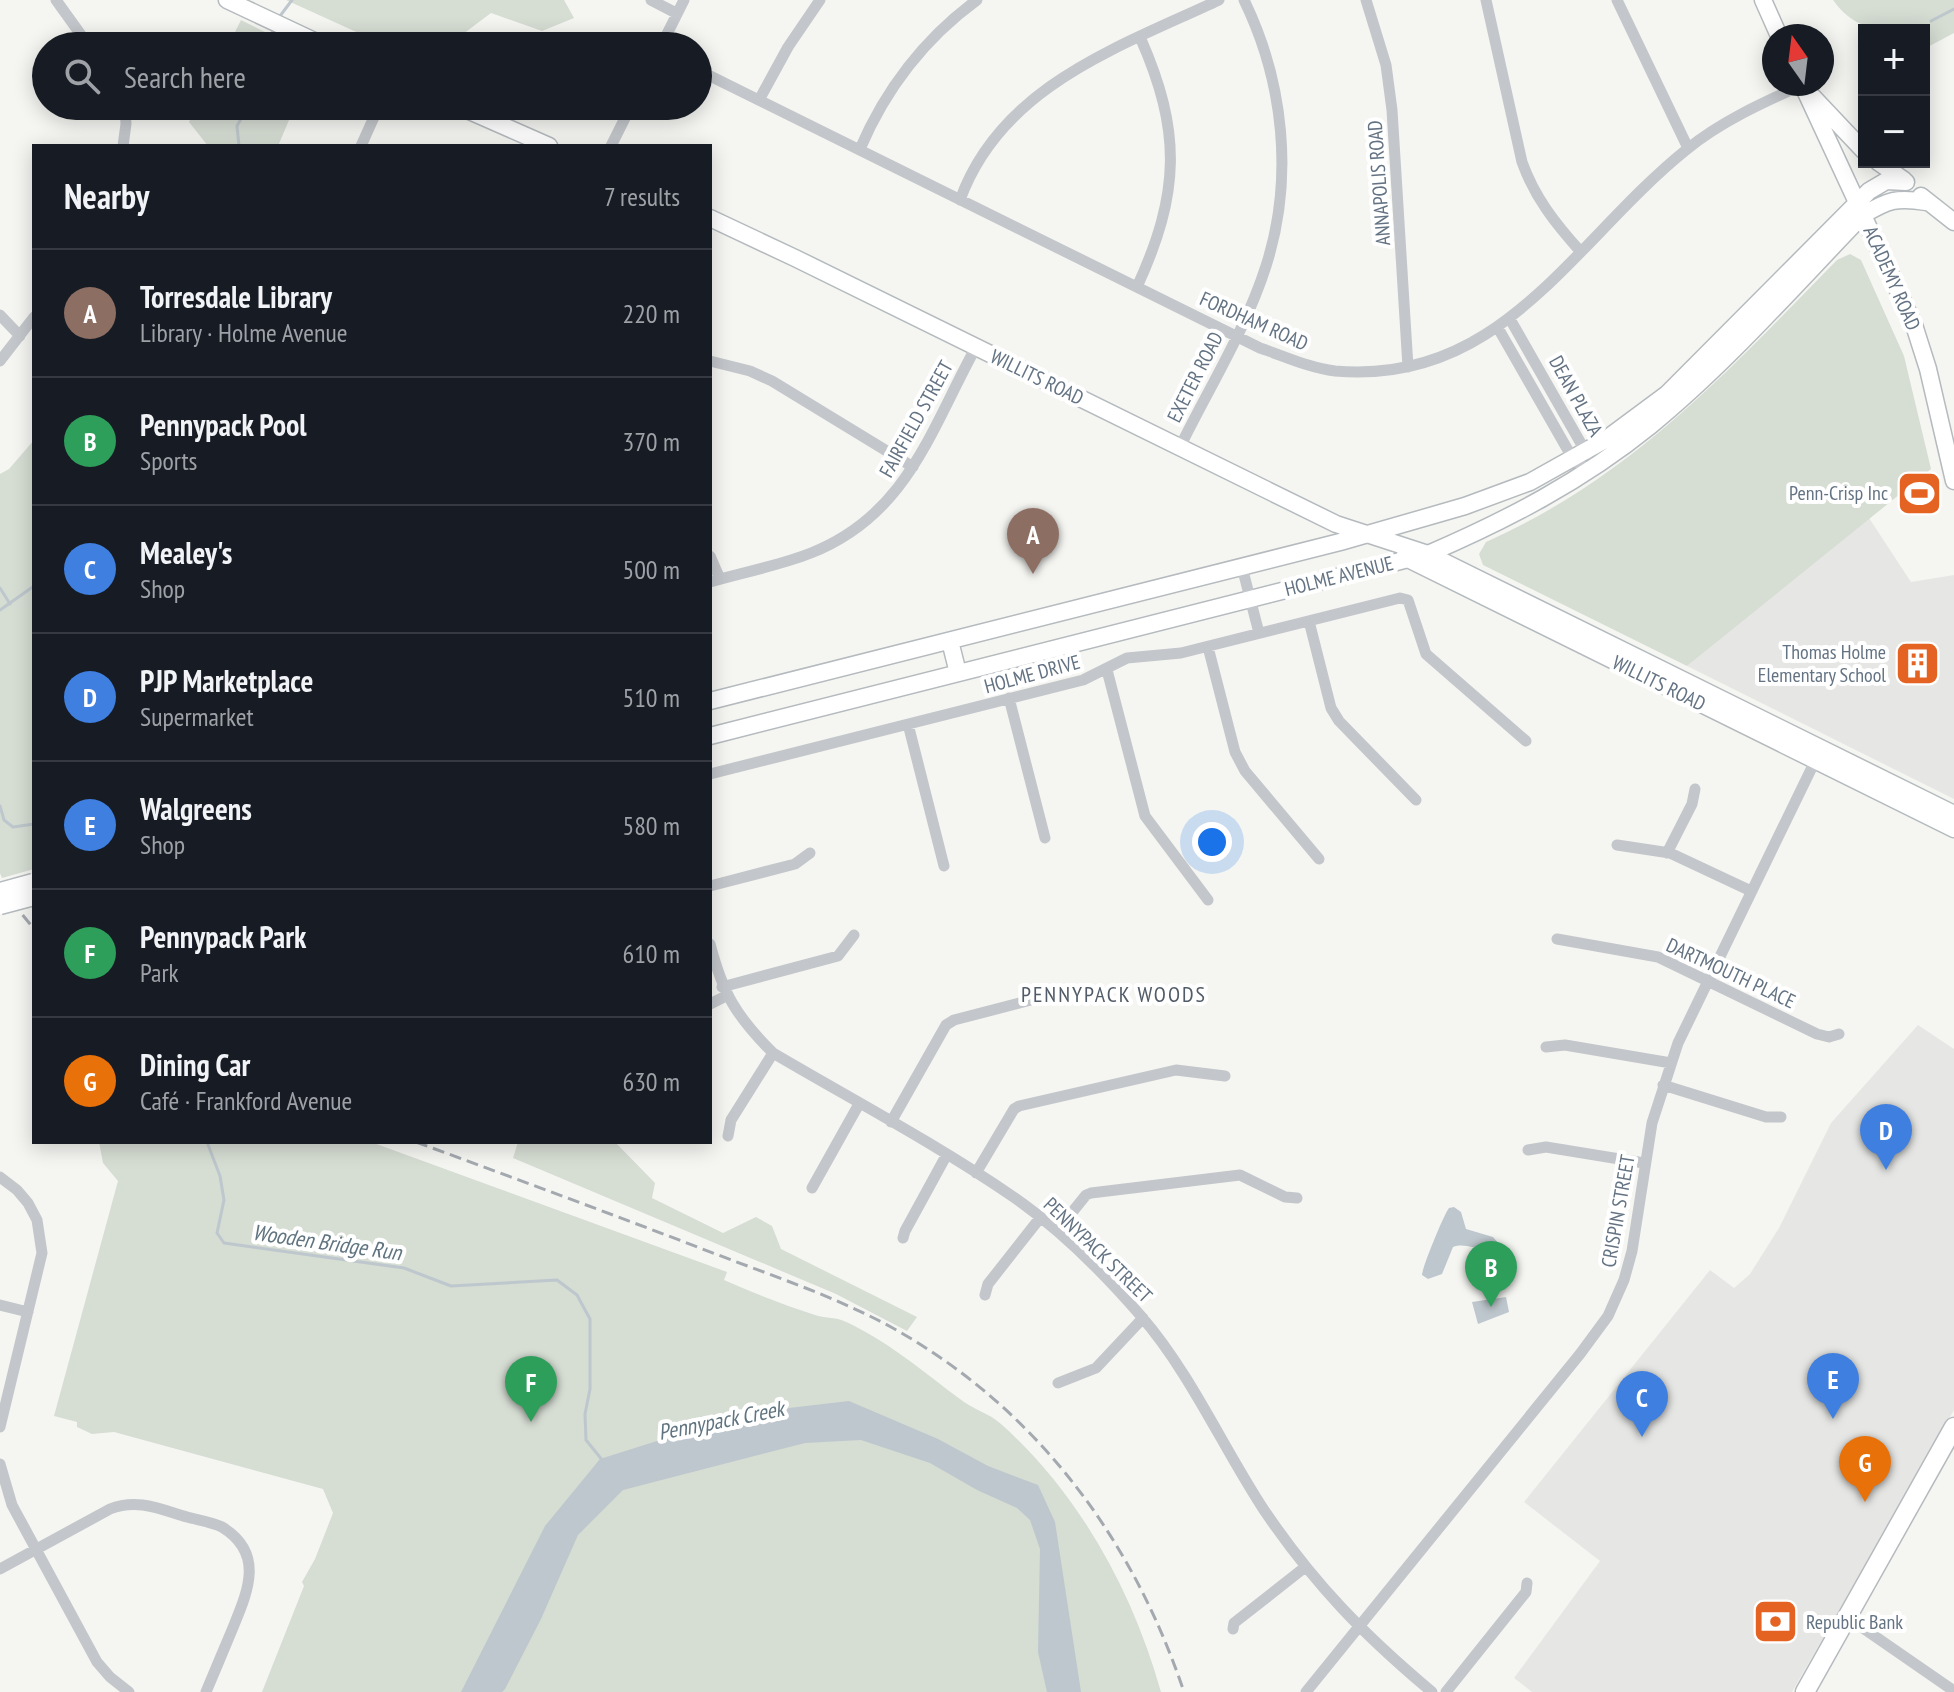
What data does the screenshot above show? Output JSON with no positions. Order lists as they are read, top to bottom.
{
  "streets": {
    "main road": ["ACADEMY ROAD", "WILLITS ROAD", "HOLME AVENUE"],
    "street": [
      "ANNAPOLIS ROAD",
      "FORDHAM ROAD",
      "EXETER ROAD",
      "DEAN PLAZA",
      "FAIRFIELD STREET",
      "HOLME DRIVE",
      "DARTMOUTH PLACE",
      "CRISPIN STREET",
      "PENNYPACK STREET"
    ]
  },
  "crossings": [
    ["ANNAPOLIS ROAD", "FORDHAM ROAD"],
    ["ACADEMY ROAD", "HOLME AVENUE"],
    ["FORDHAM ROAD", "EXETER ROAD"],
    ["FORDHAM ROAD", "DEAN PLAZA"],
    ["WILLITS ROAD", "EXETER ROAD"],
    ["WILLITS ROAD", "FAIRFIELD STREET"],
    ["WILLITS ROAD", "HOLME AVENUE"],
    ["WILLITS ROAD", "CRISPIN STREET"],
    ["DEAN PLAZA", "HOLME AVENUE"],
    ["DARTMOUTH PLACE", "CRISPIN STREET"],
    ["CRISPIN STREET", "PENNYPACK STREET"]
  ],
  "districts": ["PENNYPACK WOODS"],
  "water": ["Wooden Bridge Run", "Pennypack Creek"],
  "places": {
    "sports": ["Penn-Crisp Inc"],
    "building": ["Thomas Holme Elementary School"],
    "bank": ["Republic Bank"]
  },
  "north": "top",
  "page": {
    "map_buttons": ["+", "−"],
    "search": "Search here",
    "heading": ["Nearby", "7 results"],
    "list": [
      {
        "mark": "A",
        "name": "Torresdale Library",
        "note": "Library · Holme Avenue",
        "value": "220 m"
      },
      {
        "mark": "B",
        "name": "Pennypack Pool",
        "note": "Sports",
        "value": "370 m"
      },
      {
        "mark": "C",
        "name": "Mealey's",
        "note": "Shop",
        "value": "500 m"
      },
      {
        "mark": "D",
        "name": "PJP Marketplace",
        "note": "Supermarket",
        "value": "510 m"
      },
      {
        "mark": "E",
        "name": "Walgreens",
        "note": "Shop",
        "value": "580 m"
      },
      {
        "mark": "F",
        "name": "Pennypack Park",
        "note": "Park",
        "value": "610 m"
      },
      {
        "mark": "G",
        "name": "Dining Car",
        "note": "Café · Frankford Avenue",
        "value": "630 m"
      }
    ],
    "pins": [
      "A",
      "D",
      "B",
      "E",
      "F",
      "C",
      "G"
    ]
  }
}
